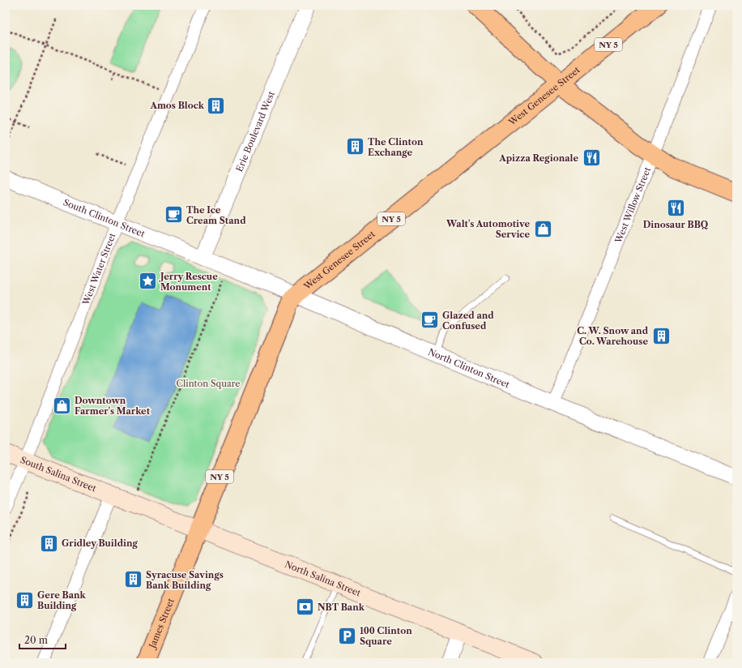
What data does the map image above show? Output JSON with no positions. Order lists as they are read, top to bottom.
{
  "streets": {
    "main road": [
      "NY 5",
      "West Genesee Street",
      "South Salina Street",
      "North Salina Street",
      "James Street"
    ],
    "street": [
      "Erie Boulevard West",
      "West Willow Street",
      "South Clinton Street",
      "West Water Street",
      "North Clinton Street"
    ]
  },
  "crossings": [
    ["West Genesee Street", "North Clinton Street"],
    ["West Genesee Street", "North Salina Street"],
    ["West Genesee Street", "James Street"],
    ["Erie Boulevard West", "South Clinton Street"],
    ["Erie Boulevard West", "North Clinton Street"],
    ["West Willow Street", "North Clinton Street"],
    ["South Clinton Street", "West Water Street"],
    ["South Clinton Street", "North Clinton Street"],
    ["West Water Street", "South Salina Street"],
    ["South Salina Street", "North Salina Street"],
    ["North Salina Street", "James Street"]
  ],
  "parks": ["Clinton Square"],
  "places": {
    "building": [
      "Amos Block",
      "The Clinton Exchange",
      "C. W. Snow and Co. Warehouse",
      "Gridley Building",
      "Syracuse Savings Bank Building",
      "Gere Bank Building"
    ],
    "restaurant": ["Apizza Regionale", "Dinosaur BBQ"],
    "cafe": ["The Ice Cream Stand", "Glazed and Confused"],
    "shop": ["Walt's Automotive Service", "Downtown Farmer's Market"],
    "place": ["Jerry Rescue Monument"],
    "bank": ["NBT Bank"],
    "parking": ["100 Clinton Square"]
  },
  "scale_bar": "20 m"
}
